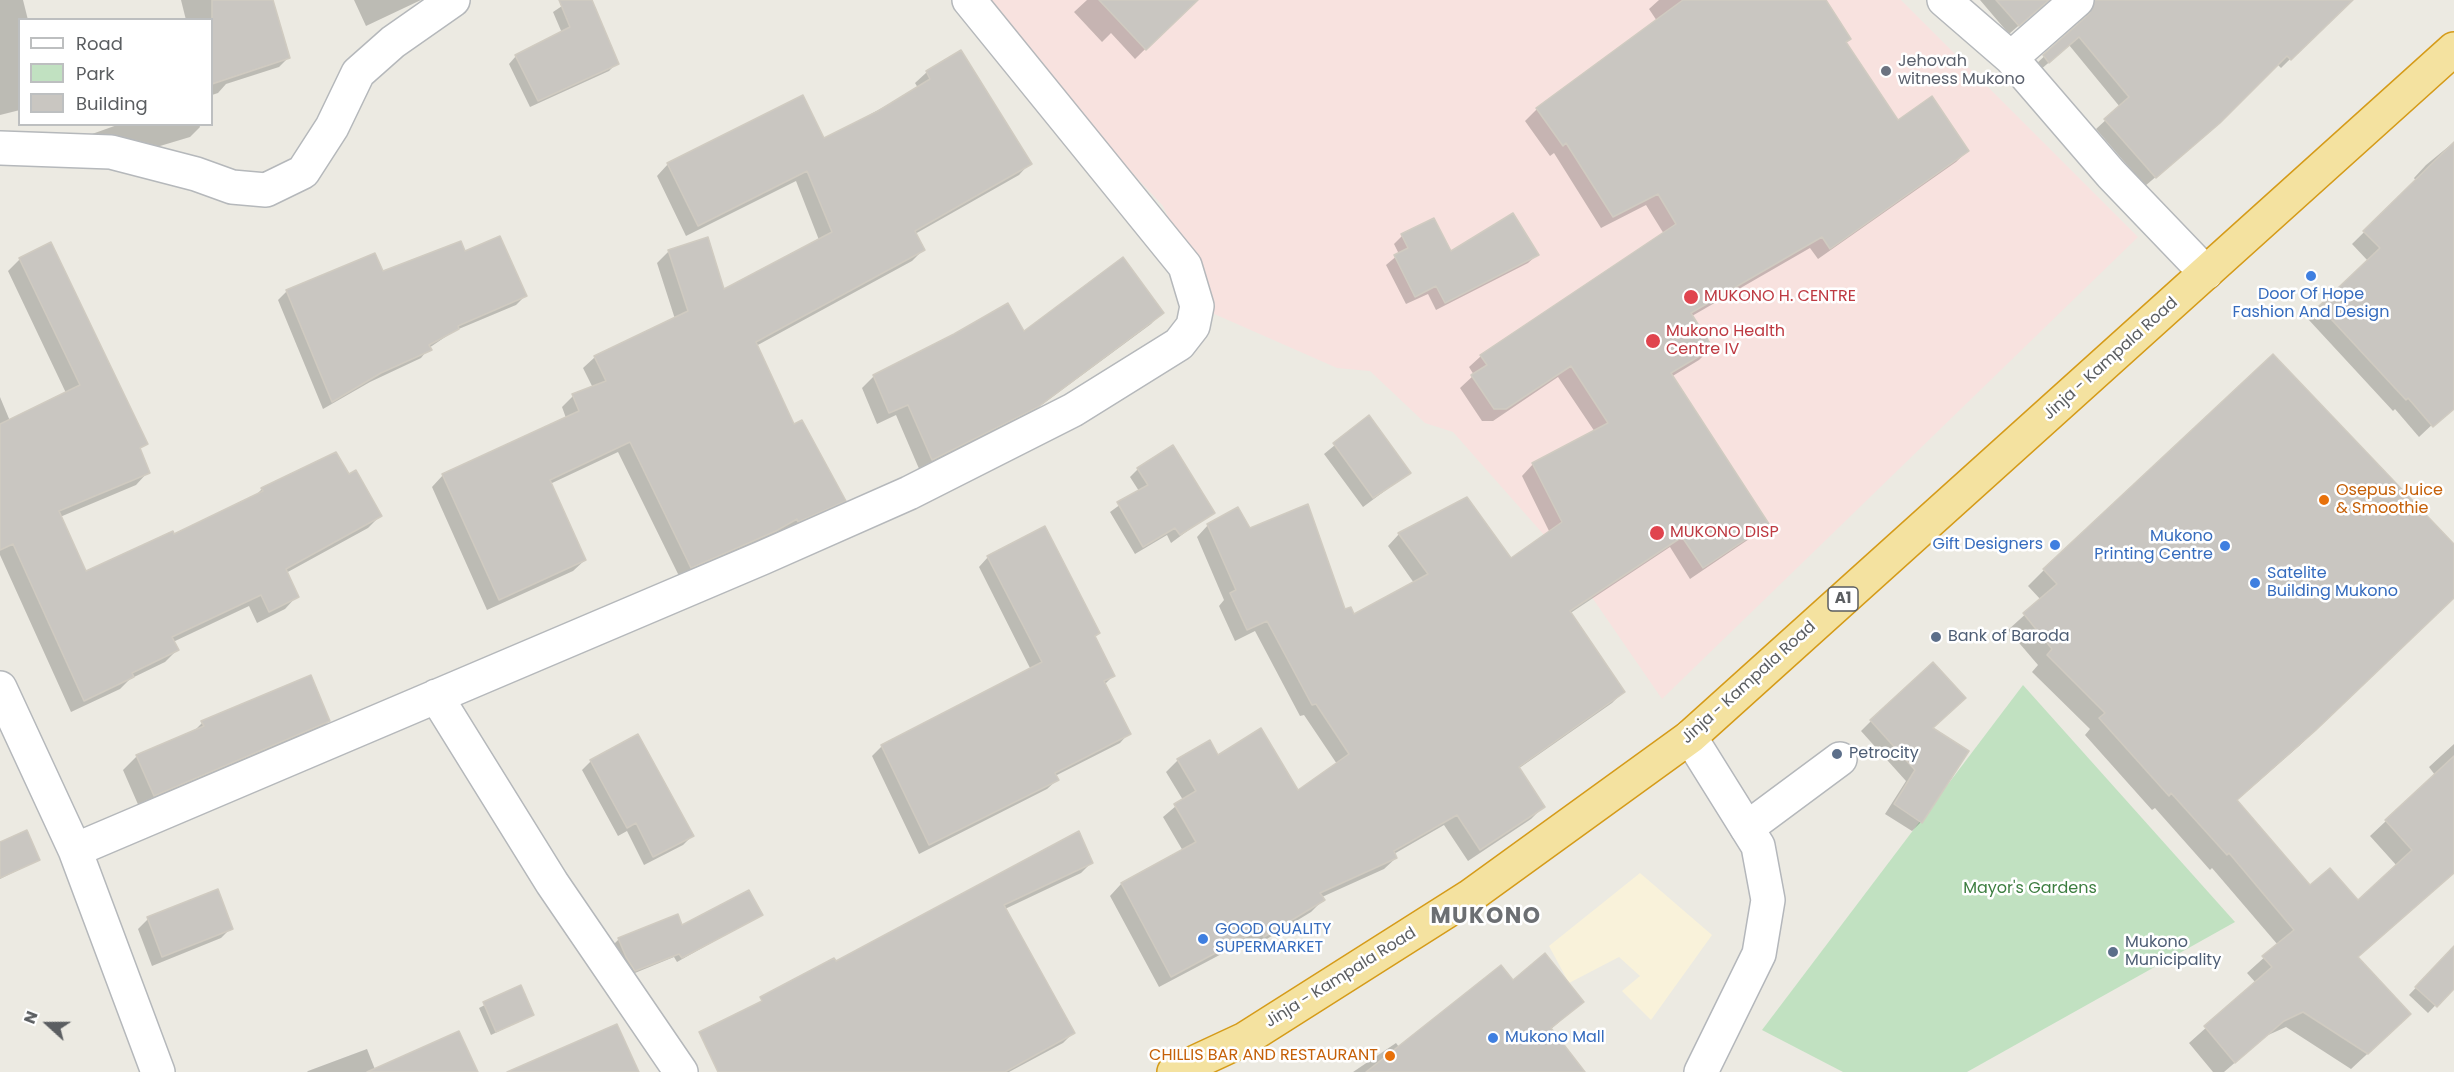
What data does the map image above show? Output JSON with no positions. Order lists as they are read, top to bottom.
{
  "streets": {
    "highway": ["Jinja - Kampala Road", "A1"]
  },
  "districts": ["MUKONO"],
  "parks": ["Mayor's Gardens"],
  "places": [
    "Jehovah witness Mukono",
    "Door Of Hope Fashion And Design",
    "MUKONO H. CENTRE",
    "Mukono Health Centre IV",
    "Osepus Juice & Smoothie",
    "MUKONO DISP",
    "Gift Designers",
    "Mukono Printing Centre",
    "Satelite Building Mukono",
    "Bank of Baroda",
    "Petrocity",
    "GOOD QUALITY SUPERMARKET",
    "Mukono Municipality",
    "Mukono Mall",
    "CHILLIS BAR AND RESTAURANT"
  ],
  "legend": ["Road", "Park", "Building"],
  "north": "left"
}
